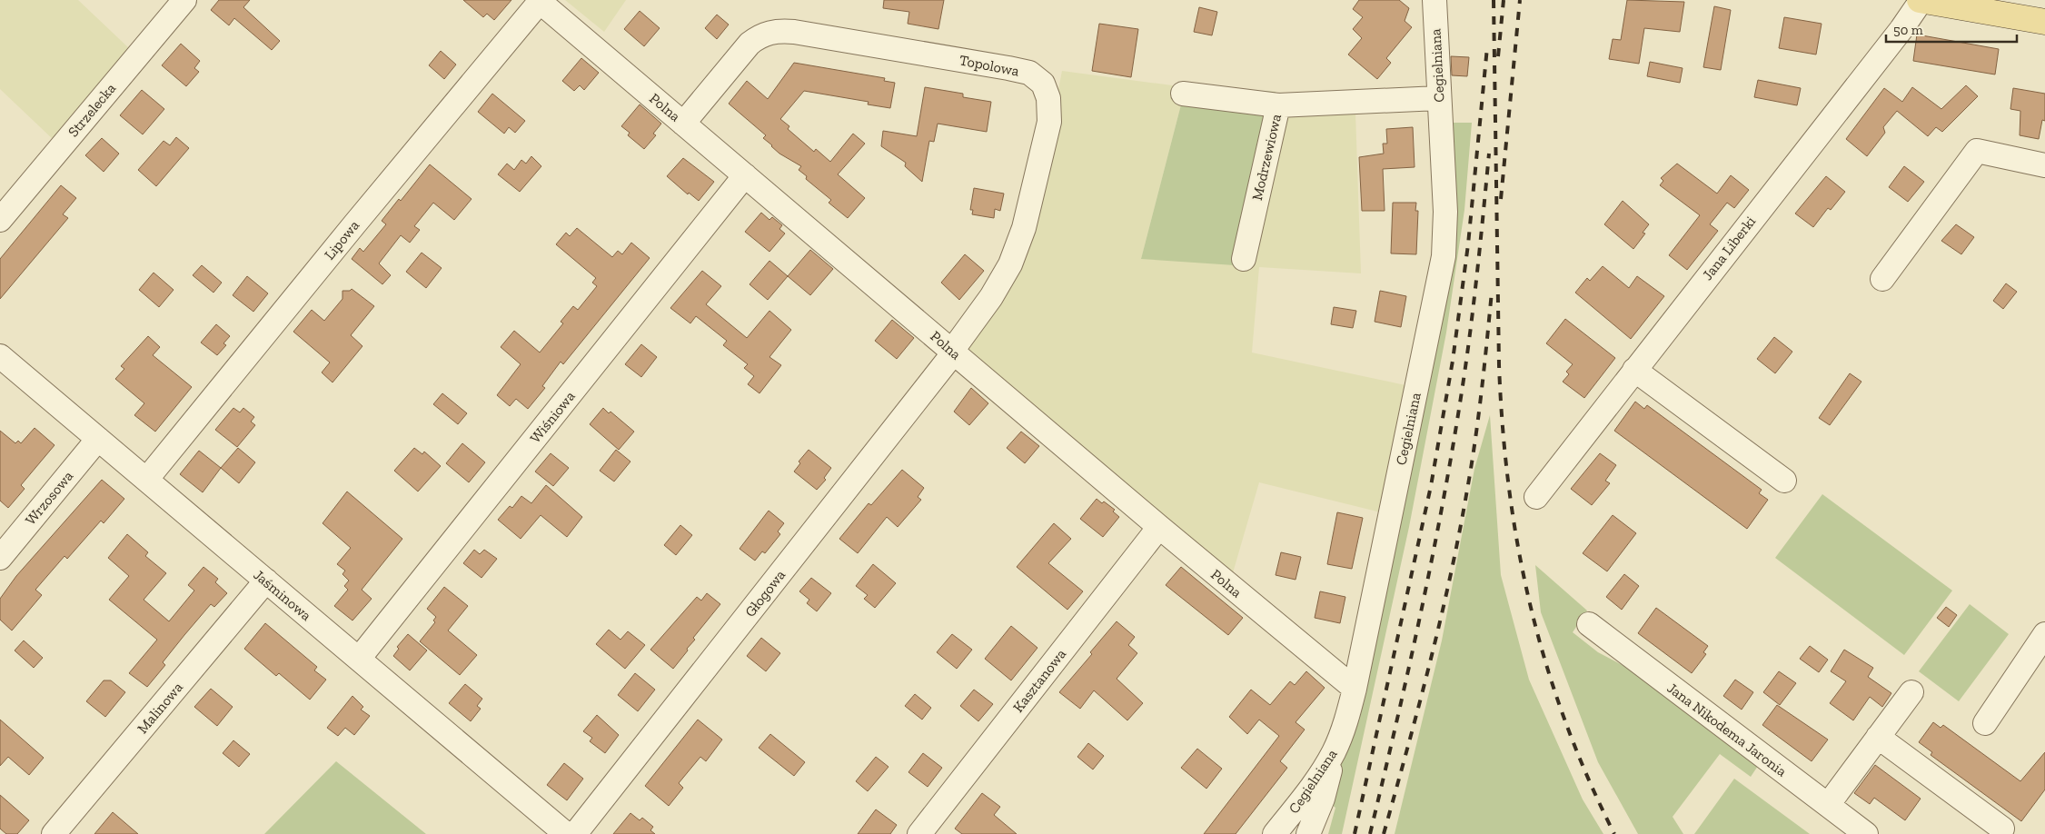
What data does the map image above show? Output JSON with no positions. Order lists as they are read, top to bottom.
{
  "streets": {
    "street": [
      "Topolowa",
      "Cegielniana",
      "Polna",
      "Strzelecka",
      "Modrzewiowa",
      "Lipowa",
      "Jana Liberki",
      "Wiśniowa",
      "Wrzosowa",
      "Głogowa",
      "Jaśminowa",
      "Kasztanowa",
      "Malinowa",
      "Jana Nikodema Jaronia"
    ]
  },
  "crossings": [
    ["Topolowa", "Polna"],
    ["Topolowa", "Głogowa"],
    ["Cegielniana", "Polna"],
    ["Cegielniana", "Modrzewiowa"],
    ["Polna", "Lipowa"],
    ["Polna", "Wiśniowa"],
    ["Polna", "Głogowa"],
    ["Polna", "Kasztanowa"],
    ["Lipowa", "Jaśminowa"],
    ["Wiśniowa", "Jaśminowa"],
    ["Wrzosowa", "Jaśminowa"],
    ["Jaśminowa", "Malinowa"]
  ],
  "scale_bar": "50 m"
}
